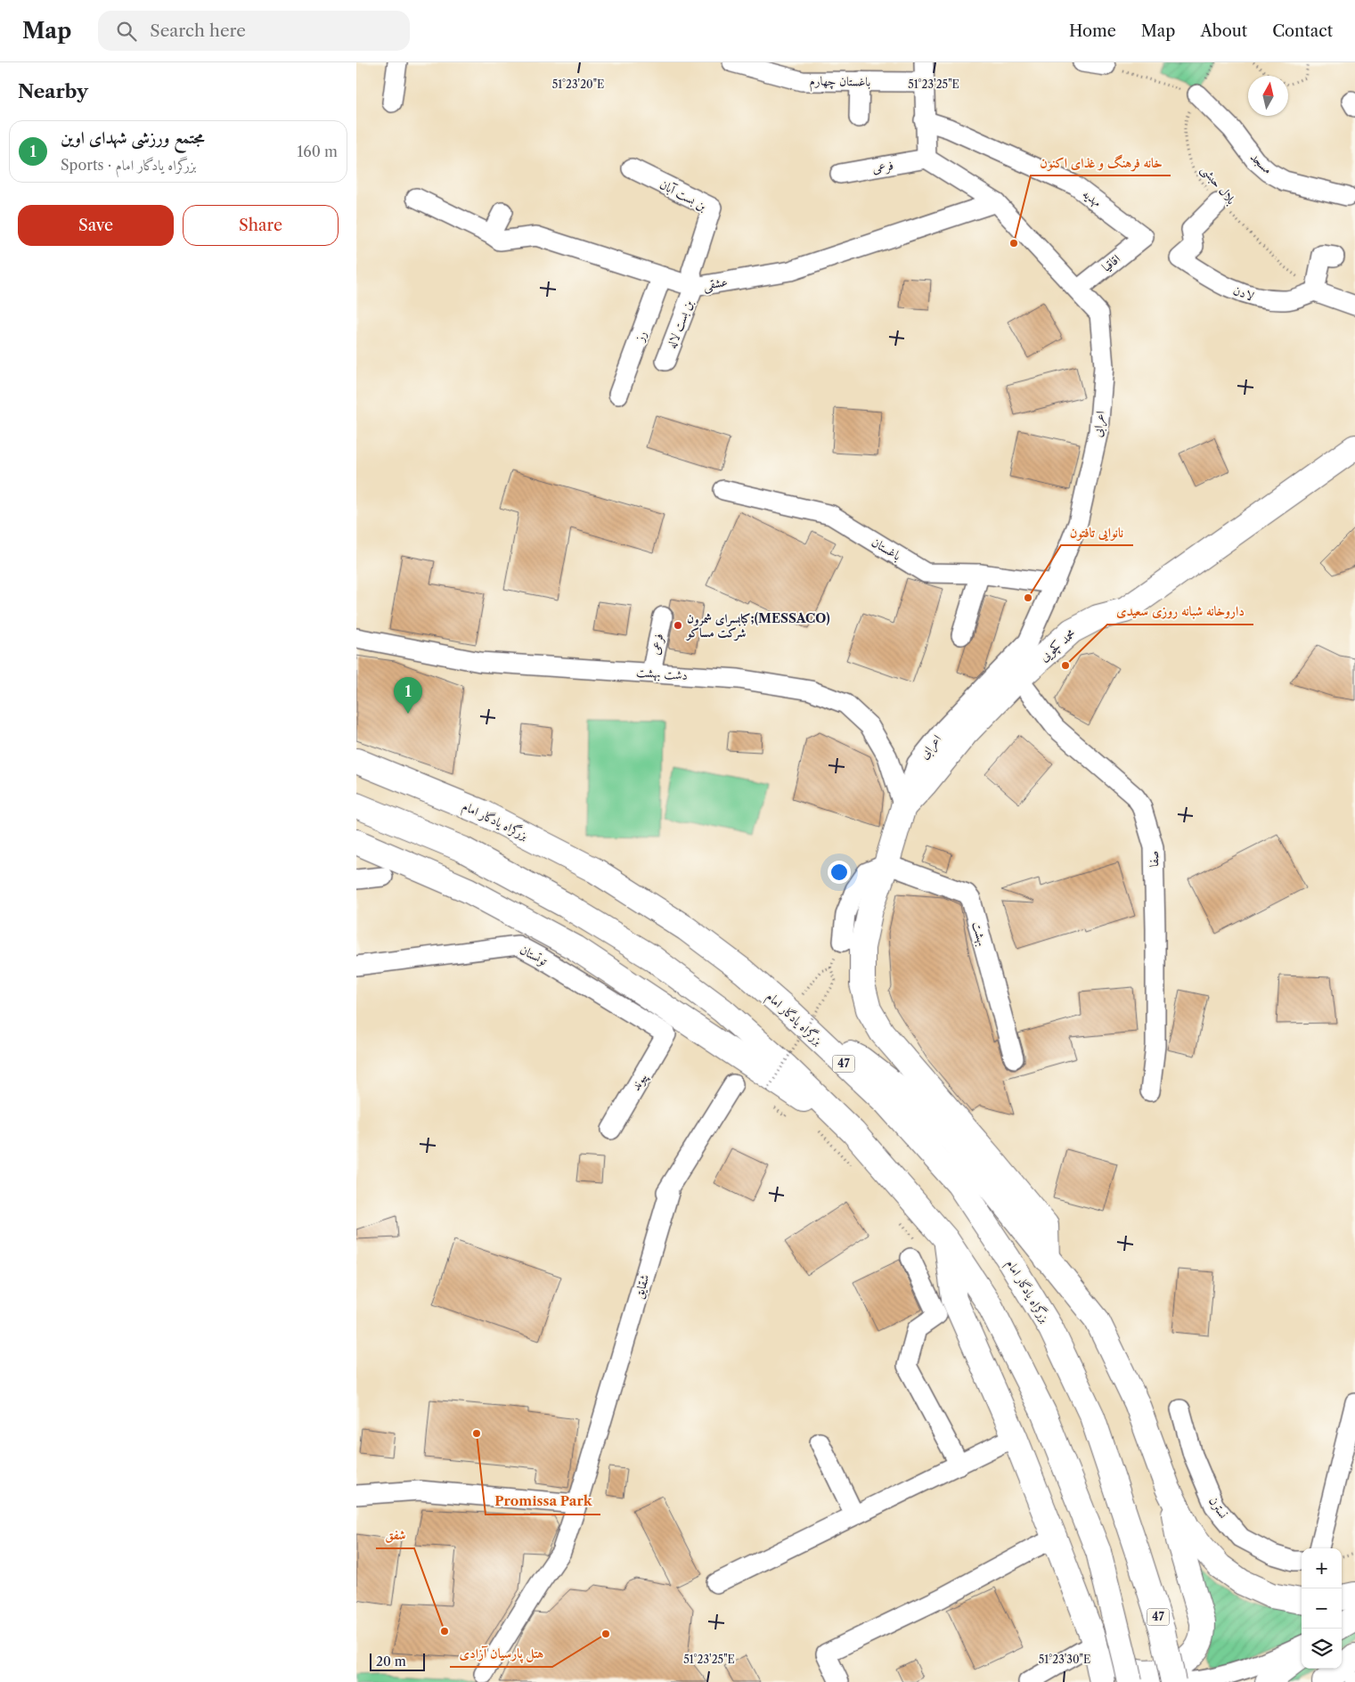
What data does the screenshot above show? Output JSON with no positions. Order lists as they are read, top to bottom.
{
  "streets": {
    "main road": ["محمد کچویی", "بزرگراه یادگار امام", "47"],
    "street": [
      "باغستان چهارم",
      "مسجد",
      "فرعی",
      "بن بست آبان",
      "مهدیه",
      "اقاقیا",
      "عشقی",
      "لادن",
      "بن بست لاله",
      "رز",
      "اعرابی",
      "باغستان",
      "دشت بهشت",
      "صفا",
      "بهشت",
      "توتستان",
      "پیوند",
      "شقایق",
      "نسترن"
    ],
    "path": ["بلال حبشی"]
  },
  "crossings": [
    ["مسجد", "بلال حبشی"],
    ["فرعی", "اعرابی"],
    ["فرعی", "دشت بهشت"],
    ["بلال حبشی", "لادن"],
    ["بن بست آبان", "عشقی"],
    ["بن بست آبان", "بن بست لاله"],
    ["مهدیه", "اقاقیا"],
    ["اقاقیا", "اعرابی"],
    ["عشقی", "بن بست لاله"],
    ["عشقی", "رز"],
    ["عشقی", "اعرابی"],
    ["اعرابی", "باغستان"],
    ["اعرابی", "محمد کچویی"],
    ["اعرابی", "دشت بهشت"],
    ["محمد کچویی", "دشت بهشت"],
    ["محمد کچویی", "صفا"],
    ["توتستان", "پیوند"]
  ],
  "places": [
    "خانه فرهنگ و غذای اکنون",
    "نانوایی تافتون",
    "کبابسرای شمرون;(MESSACO) شرکت مساکو",
    "داروخانه شبانه روزی سعیدی",
    "Promissa Park",
    "شفق",
    "هتل پارسیان آزادی"
  ],
  "scale_bar": "20 m",
  "north": "top",
  "page": {
    "header": "Map",
    "search": "Search here",
    "nav": [
      "Home",
      "Map",
      "About",
      "Contact"
    ],
    "heading": "Nearby",
    "list": [
      {
        "mark": "1",
        "name": "مجتمع ورزشی شهدای اوین",
        "note": "Sports · بزرگراه یادگار امام",
        "value": "160 m"
      }
    ],
    "buttons": ["Save", "Share"],
    "pins": "1",
    "map_buttons": ["+", "−"],
    "scale": "20 m"
  },
  "coordinates": ["51°23'20\"E", "51°23'25\"E", "51°23'30\"E"]
}
